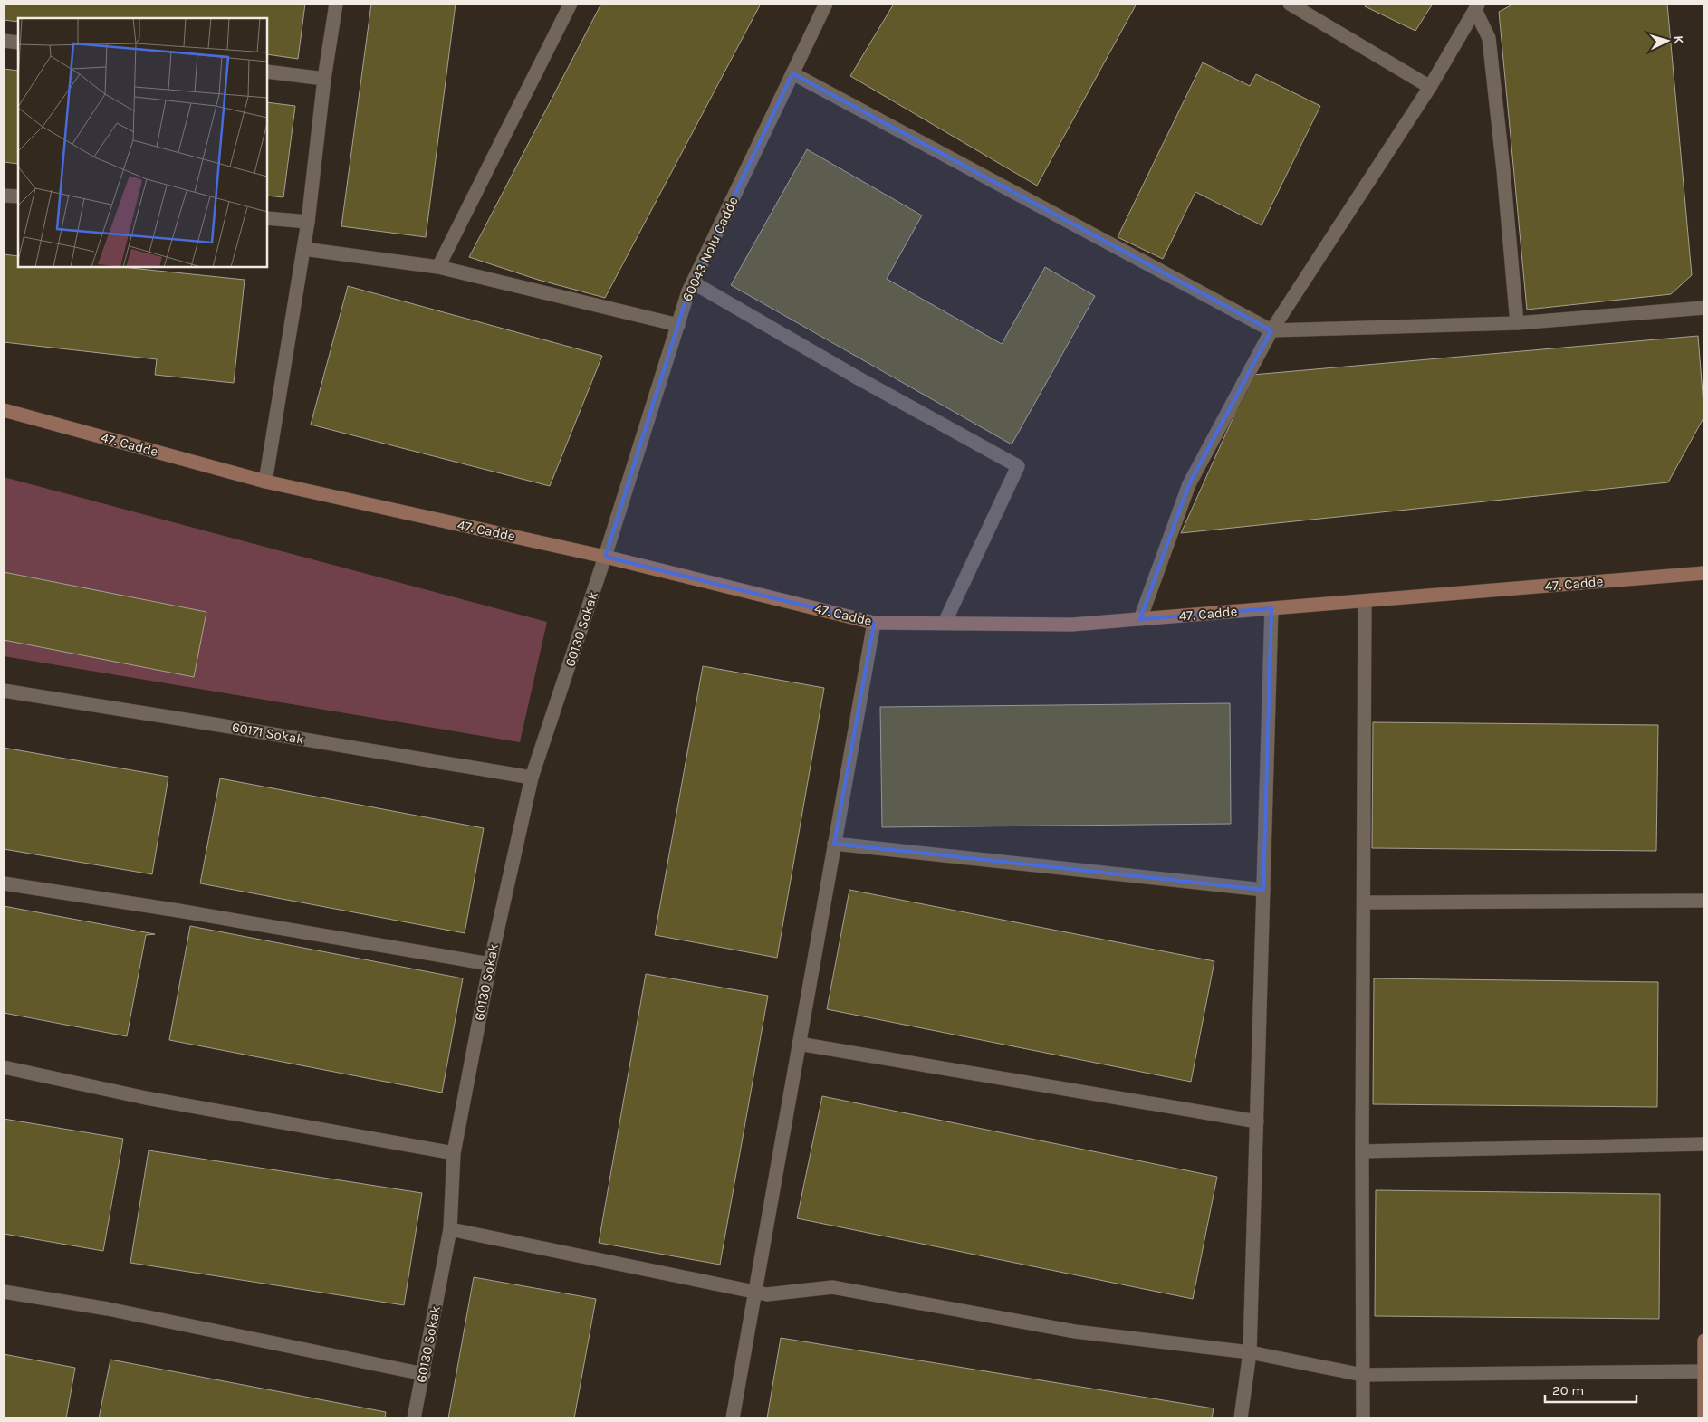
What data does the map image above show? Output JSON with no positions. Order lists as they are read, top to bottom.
{
  "streets": {
    "street": [
      "60043 Nolu Cadde",
      "47. Cadde",
      "60130 Sokak",
      "60171 Sokak"
    ]
  },
  "crossings": [
    ["60043 Nolu Cadde", "47. Cadde"],
    ["60043 Nolu Cadde", "60130 Sokak"],
    ["47. Cadde", "60130 Sokak"],
    ["60130 Sokak", "60171 Sokak"]
  ],
  "scale_bar": "20 m",
  "north": "right"
}
